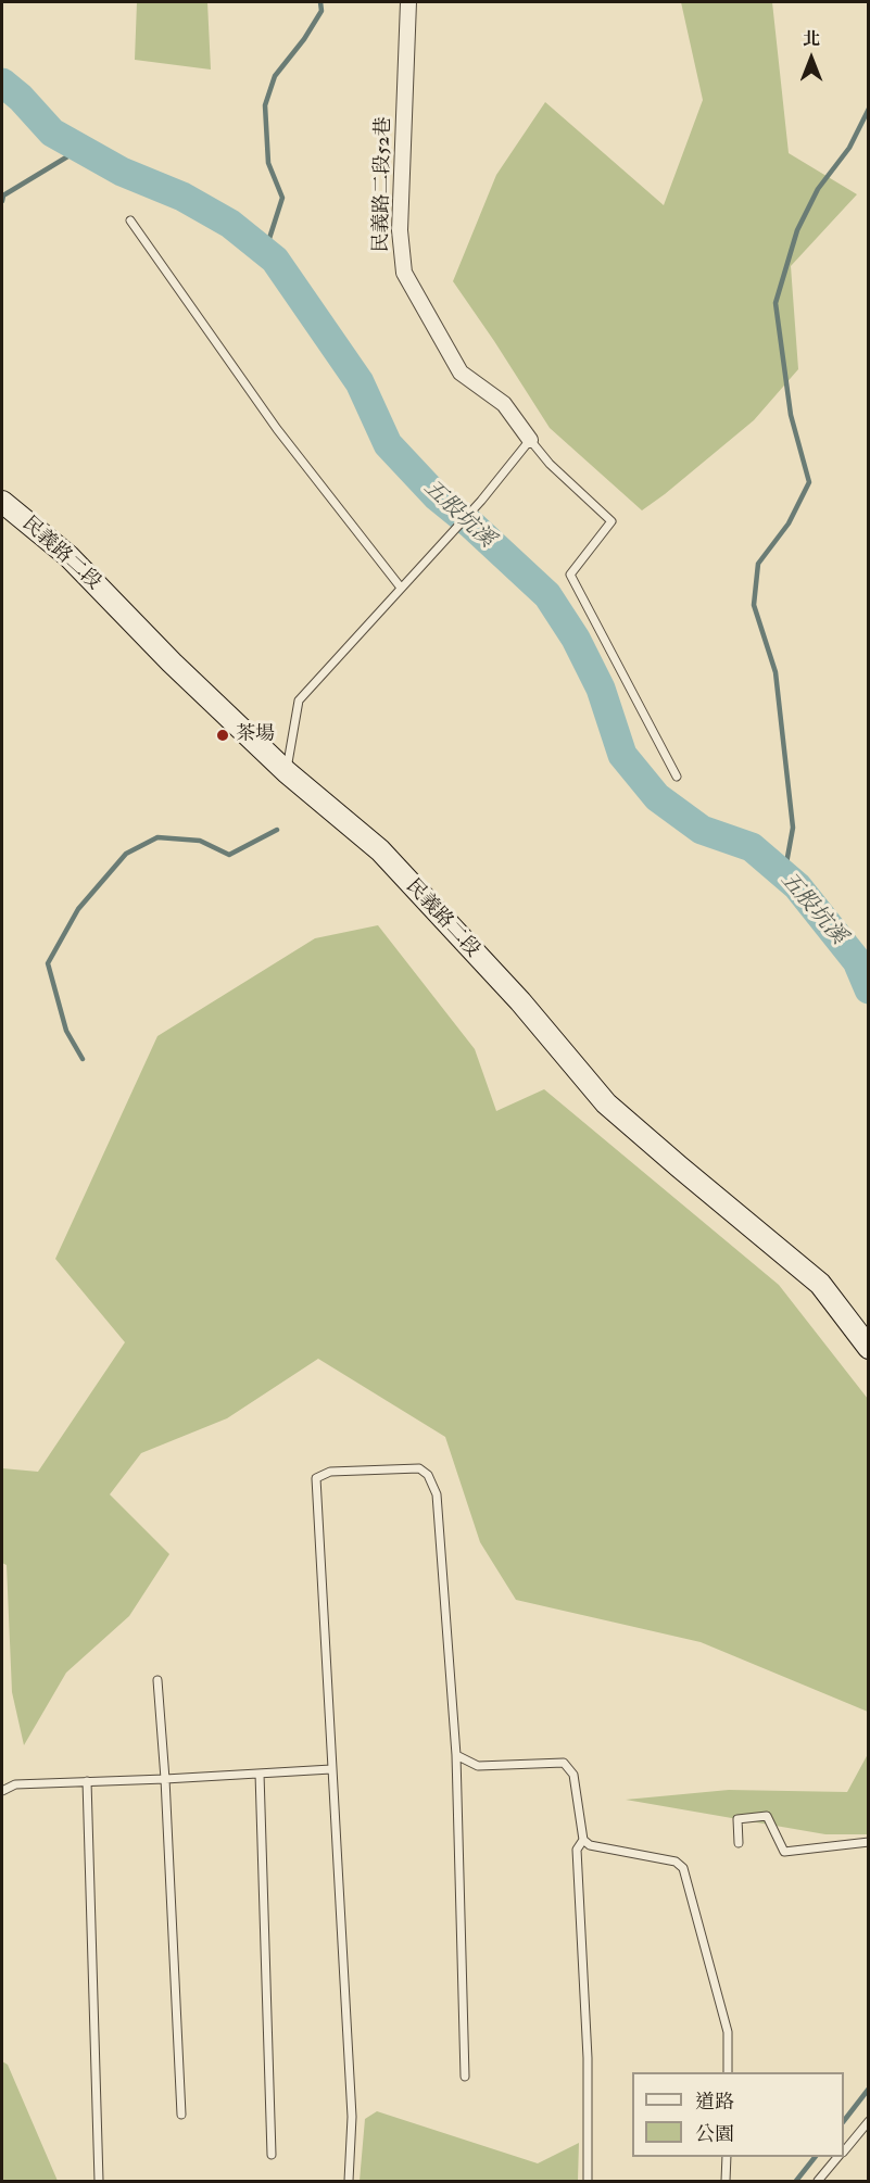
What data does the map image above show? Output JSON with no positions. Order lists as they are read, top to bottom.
{
  "streets": {
    "main road": ["民義路二段"],
    "street": ["民義路二段52巷"]
  },
  "water": ["五股坑溪"],
  "places": ["茶場"],
  "legend": ["道路", "公園"],
  "north": "top"
}
